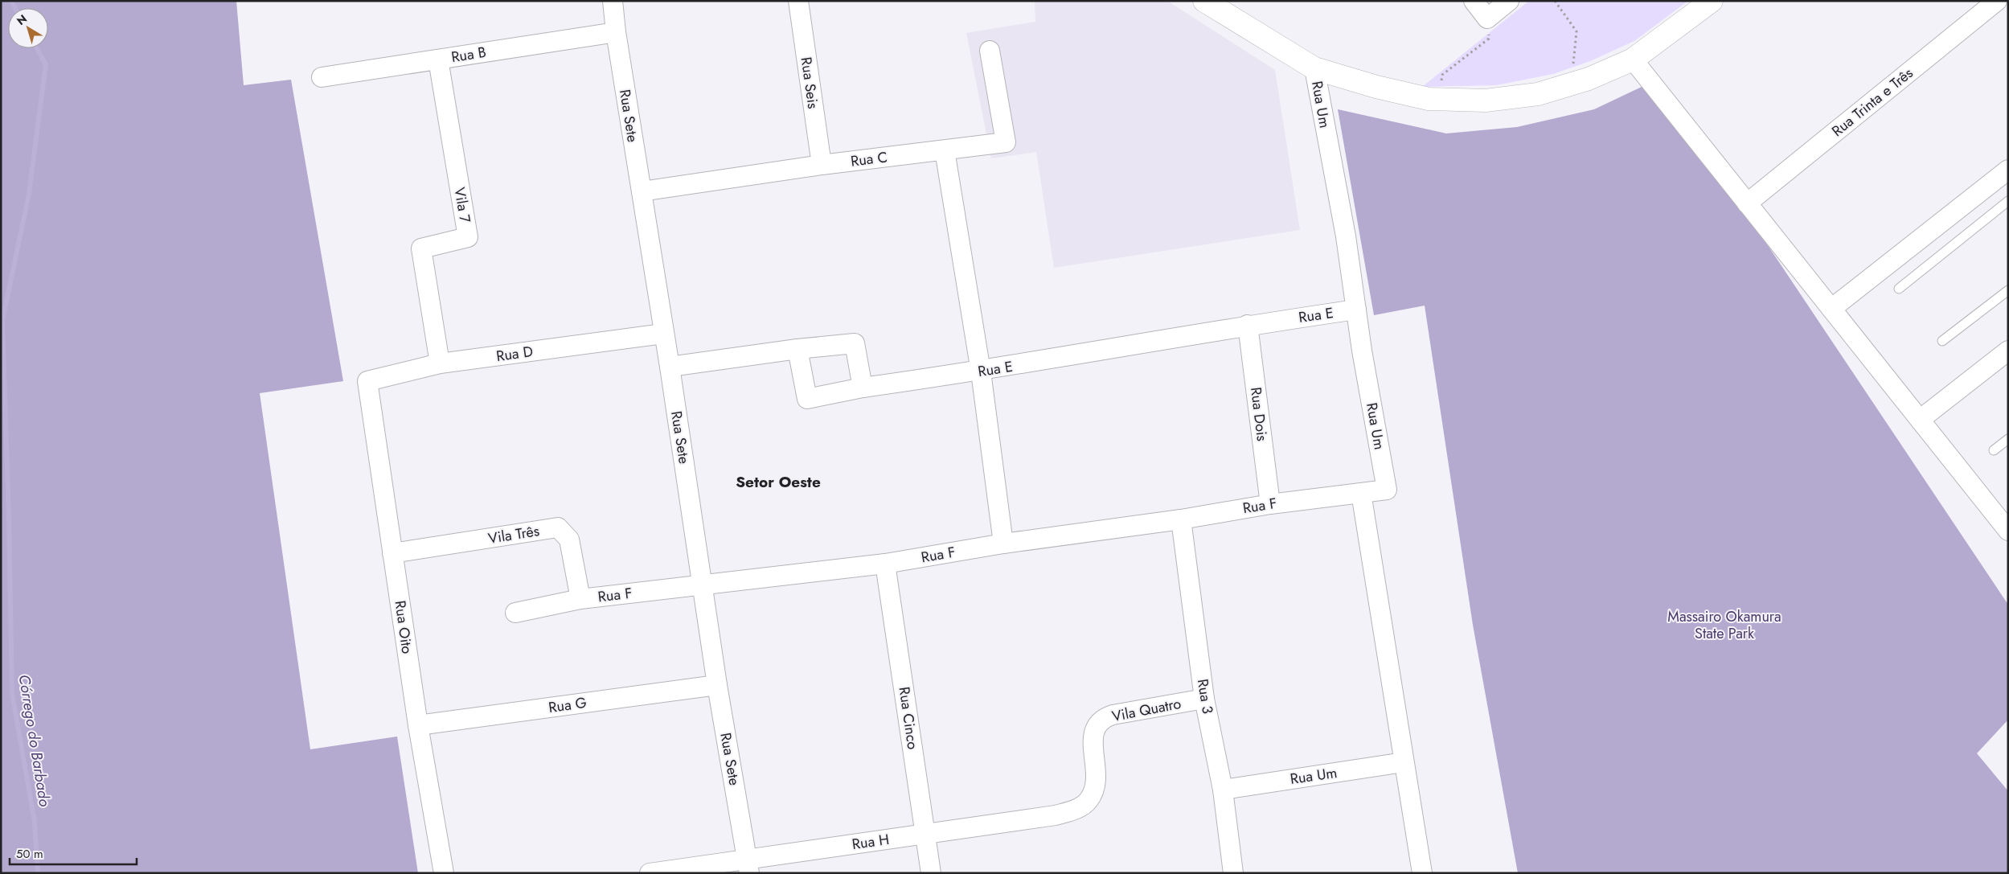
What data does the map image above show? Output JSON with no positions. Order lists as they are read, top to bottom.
{
  "streets": {
    "street": [
      "Rua B",
      "Rua Seis",
      "Rua Trinta e Três",
      "Rua Um",
      "Rua Sete",
      "Rua C",
      "Vila 7",
      "Rua E",
      "Rua D",
      "Rua Dois",
      "Rua F",
      "Vila Três",
      "Rua Oito",
      "Rua 3",
      "Rua G",
      "Vila Quatro",
      "Rua Cinco",
      "Rua H"
    ]
  },
  "crossings": [
    ["Rua B", "Rua Sete"],
    ["Rua B", "Vila 7"],
    ["Rua Seis", "Rua C"],
    ["Rua Um", "Rua E"],
    ["Rua Um", "Rua F"],
    ["Rua Um", "Rua 3"],
    ["Rua Sete", "Rua C"],
    ["Rua Sete", "Rua D"],
    ["Rua Sete", "Rua F"],
    ["Rua Sete", "Rua G"],
    ["Rua Sete", "Rua H"],
    ["Vila 7", "Rua D"],
    ["Rua E", "Rua Dois"],
    ["Rua D", "Rua Oito"],
    ["Rua Dois", "Rua F"],
    ["Rua F", "Vila Três"],
    ["Rua F", "Rua 3"],
    ["Rua F", "Rua Cinco"],
    ["Vila Três", "Rua Oito"],
    ["Rua Oito", "Rua G"],
    ["Rua 3", "Vila Quatro"],
    ["Vila Quatro", "Rua H"],
    ["Rua Cinco", "Rua H"]
  ],
  "districts": ["Setor Oeste"],
  "water": ["Córrego do Barbado"],
  "parks": ["Massairo Okamura State Park"],
  "scale_bar": "50 m",
  "north": "top left"
}
